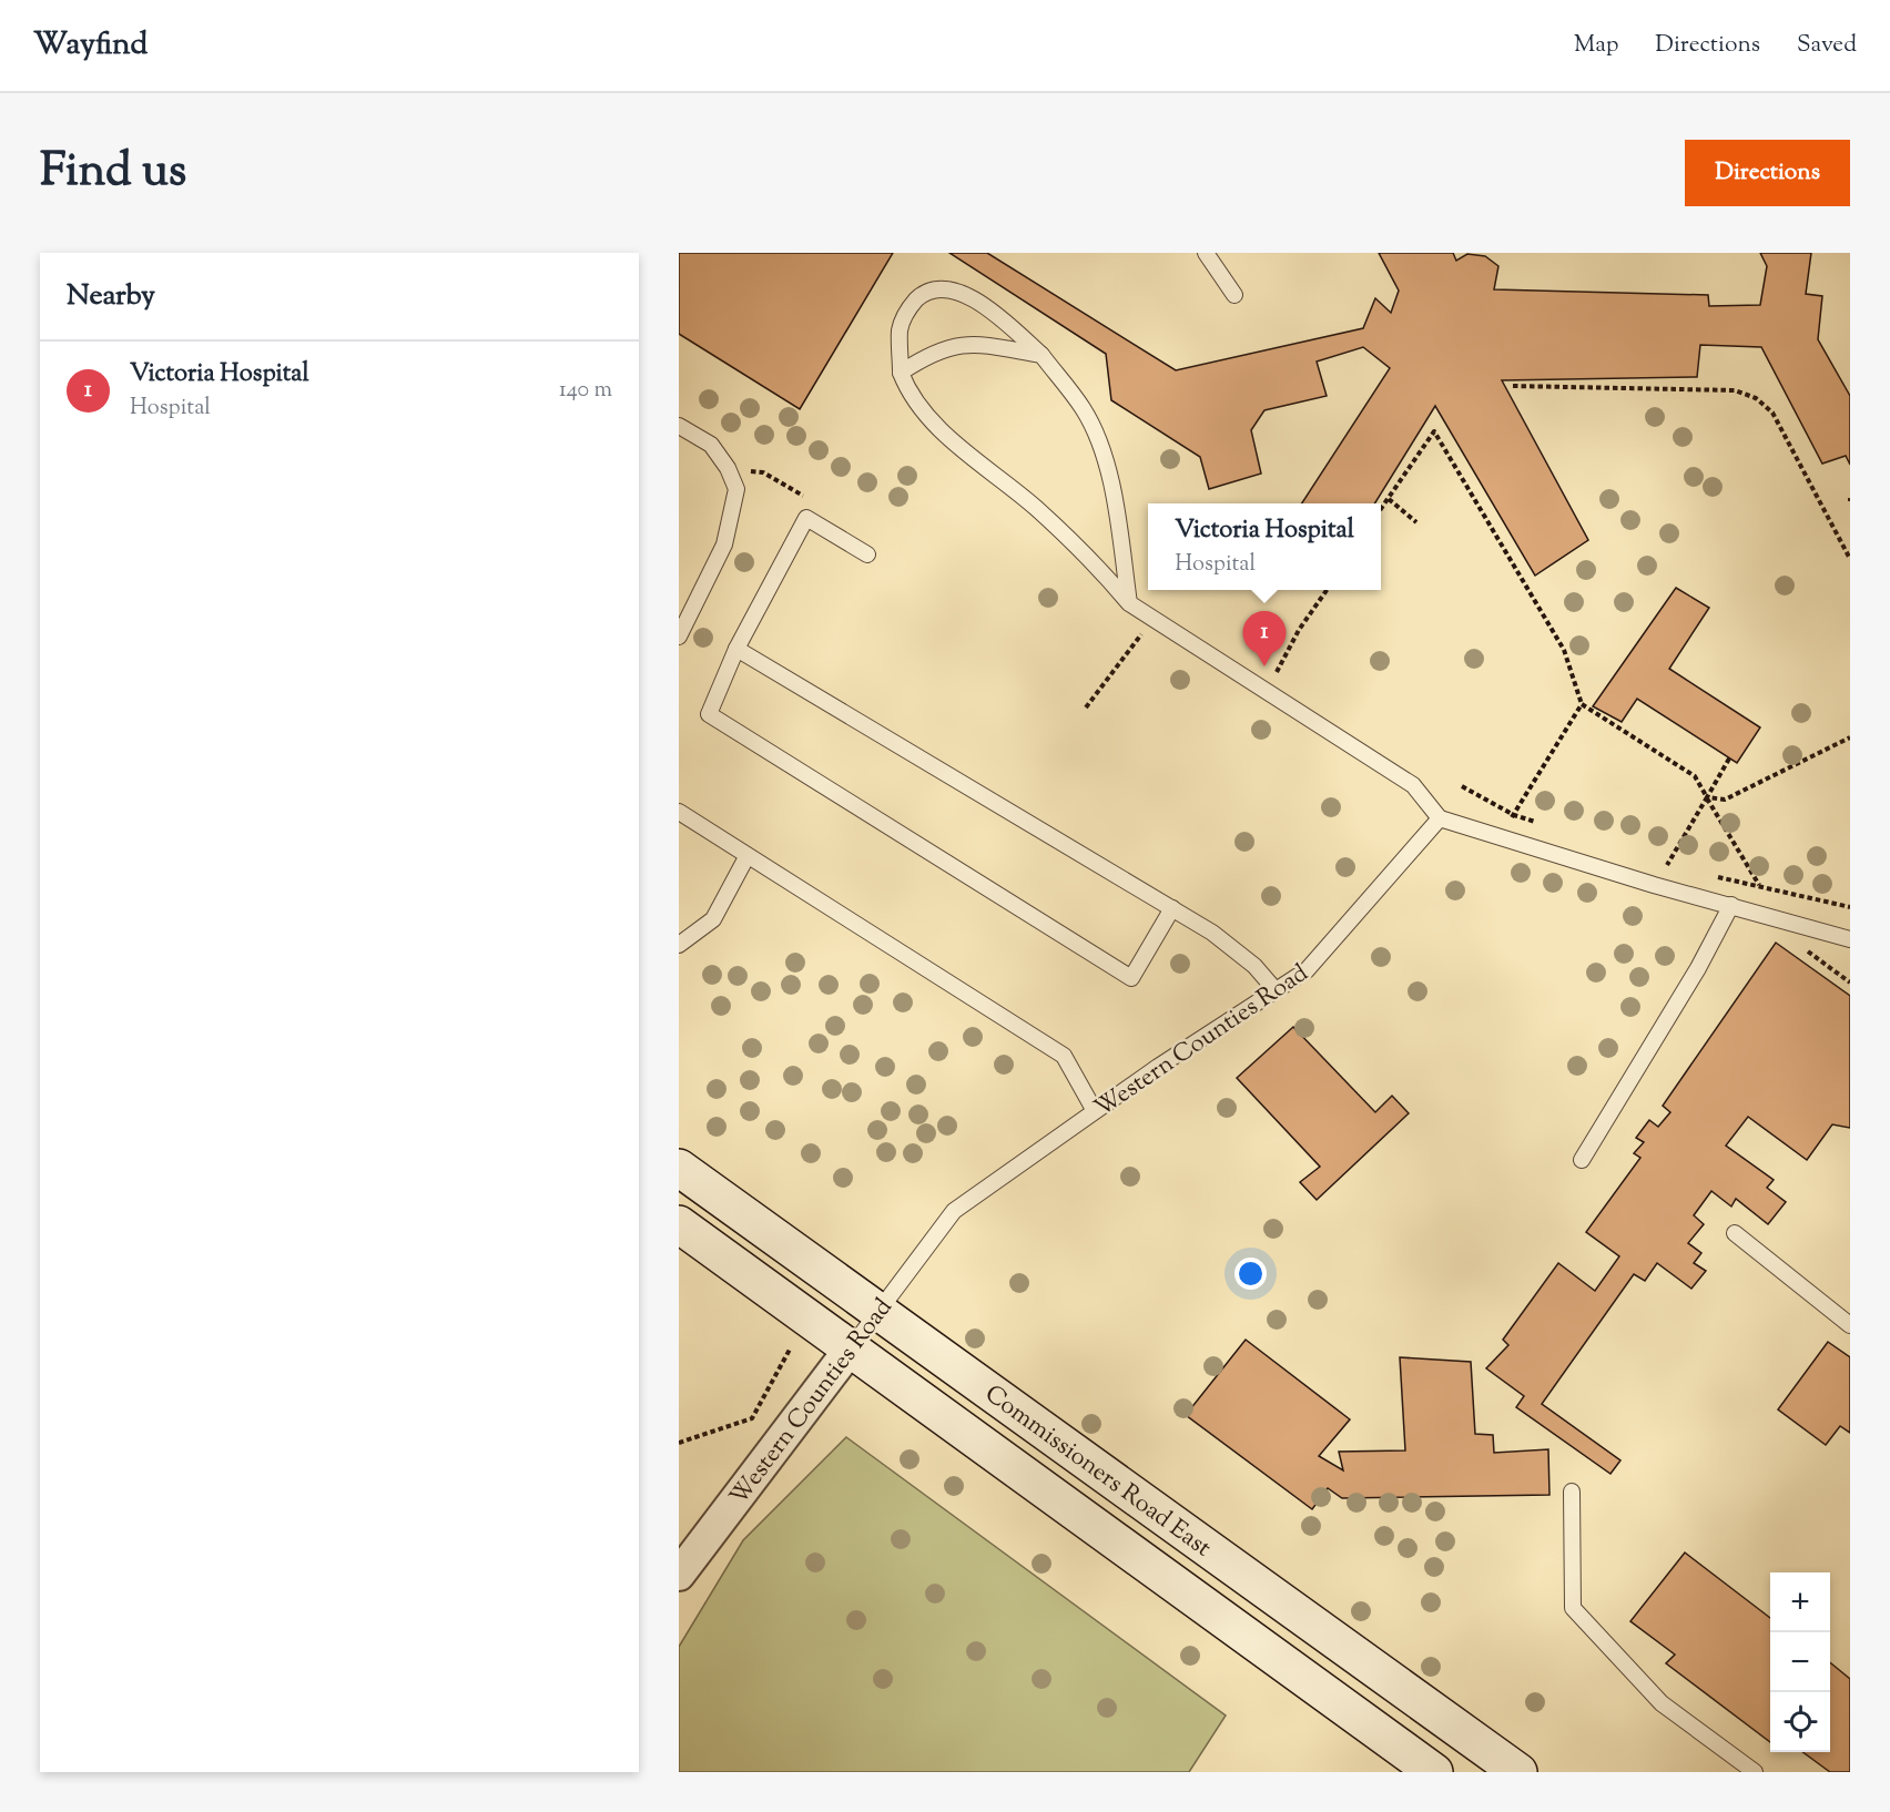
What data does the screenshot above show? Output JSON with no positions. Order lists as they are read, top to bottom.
{
  "streets": {
    "main road": ["Commissioners Road East"],
    "street": ["Western Counties Road"]
  },
  "crossings": [
    ["Western Counties Road", "Commissioners Road East"]
  ],
  "page": {
    "header": "Wayfind",
    "nav": ["Map", "Directions", "Saved"],
    "title": "Find us",
    "buttons": "Directions",
    "heading": "Nearby",
    "list": [
      {
        "mark": "1",
        "name": "Victoria Hospital",
        "note": "Hospital",
        "value": "140 m"
      }
    ],
    "popup": ["Victoria Hospital", "Hospital"],
    "pins": "1",
    "map_buttons": ["+", "−"]
  }
}
